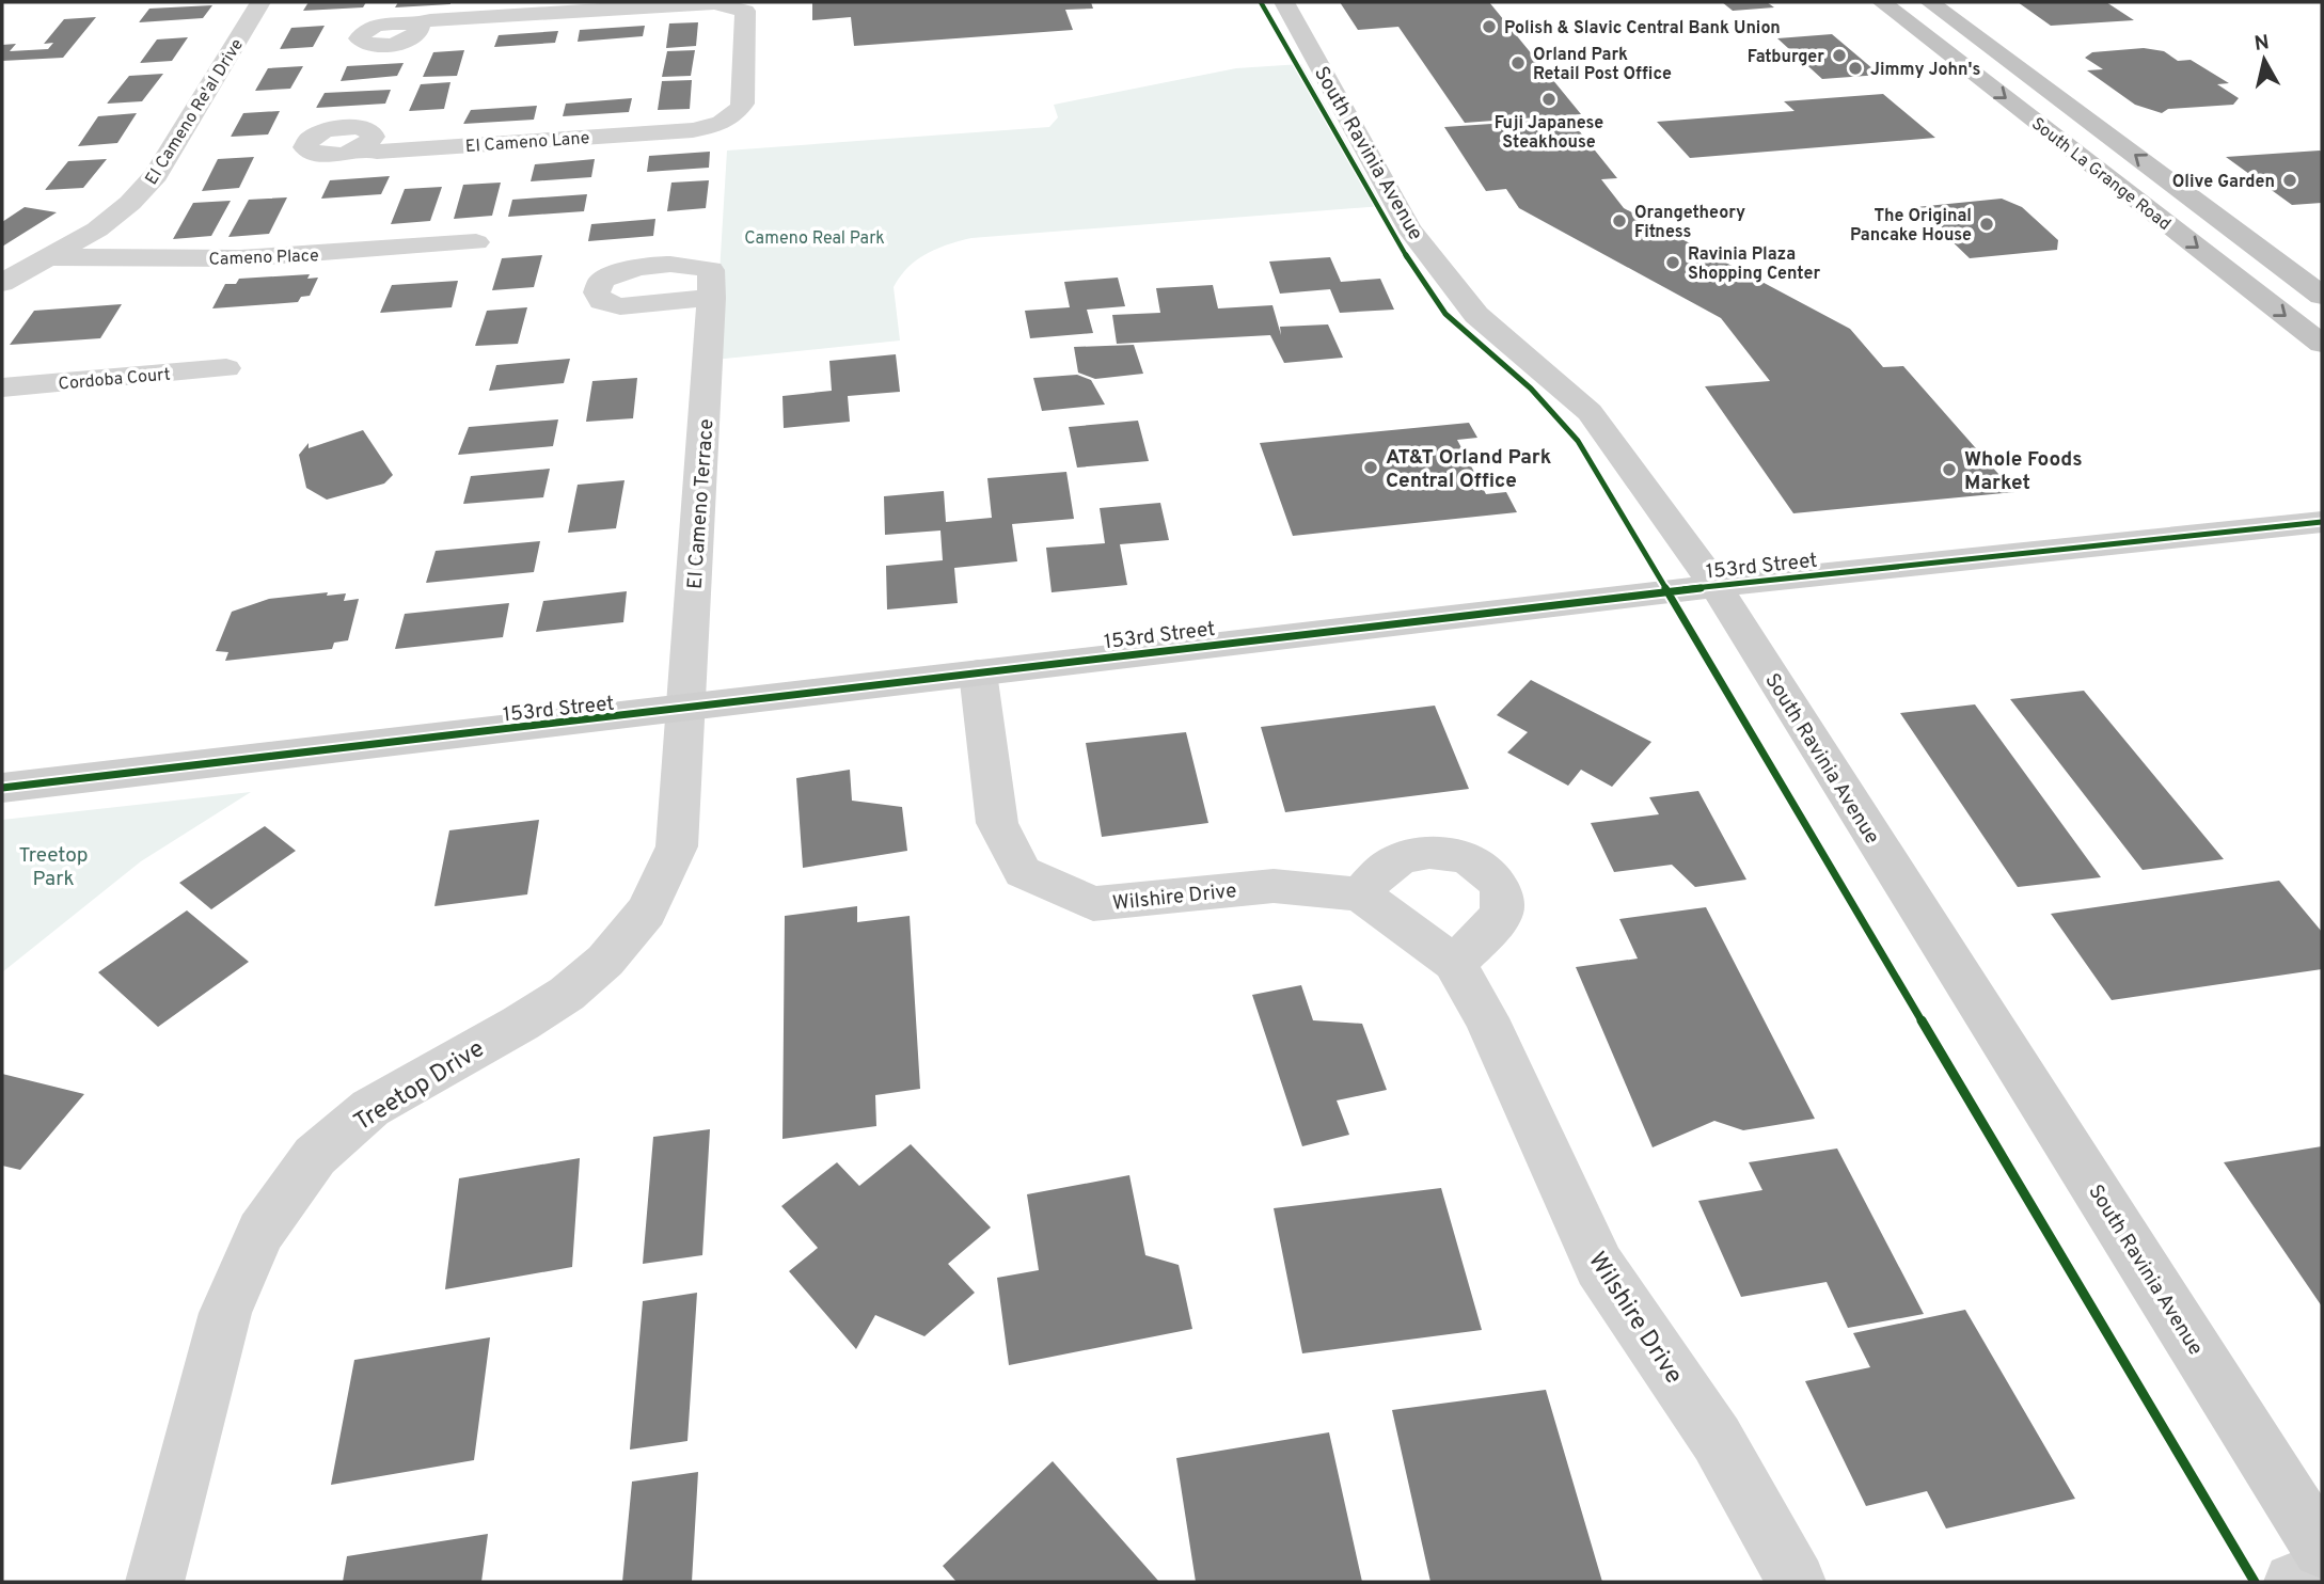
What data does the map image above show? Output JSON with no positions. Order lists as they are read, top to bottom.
{
  "streets": {
    "highway": ["South La Grange Road"],
    "street": [
      "El Cameno Re'al Drive",
      "El Cameno Lane",
      "South Ravinia Avenue",
      "Cameno Place",
      "Cordoba Court",
      "El Cameno Terrace",
      "153rd Street",
      "Wilshire Drive",
      "Treetop Drive"
    ]
  },
  "crossings": [
    ["El Cameno Re'al Drive", "Cameno Place"],
    ["South Ravinia Avenue", "153rd Street"],
    ["El Cameno Terrace", "153rd Street"],
    ["El Cameno Terrace", "Treetop Drive"],
    ["153rd Street", "Wilshire Drive"],
    ["153rd Street", "Treetop Drive"]
  ],
  "parks": ["Cameno Real Park", "Treetop Park"],
  "places": [
    "Polish & Slavic Central Bank Union",
    "Fatburger",
    "Orland Park Retail Post Office",
    "Jimmy John's",
    "Fuji Japanese Steakhouse",
    "Olive Garden",
    "Orangetheory Fitness",
    "The Original Pancake House",
    "Ravinia Plaza Shopping Center",
    "AT&T Orland Park Central Office",
    "Whole Foods Market"
  ],
  "north": "top"
}
